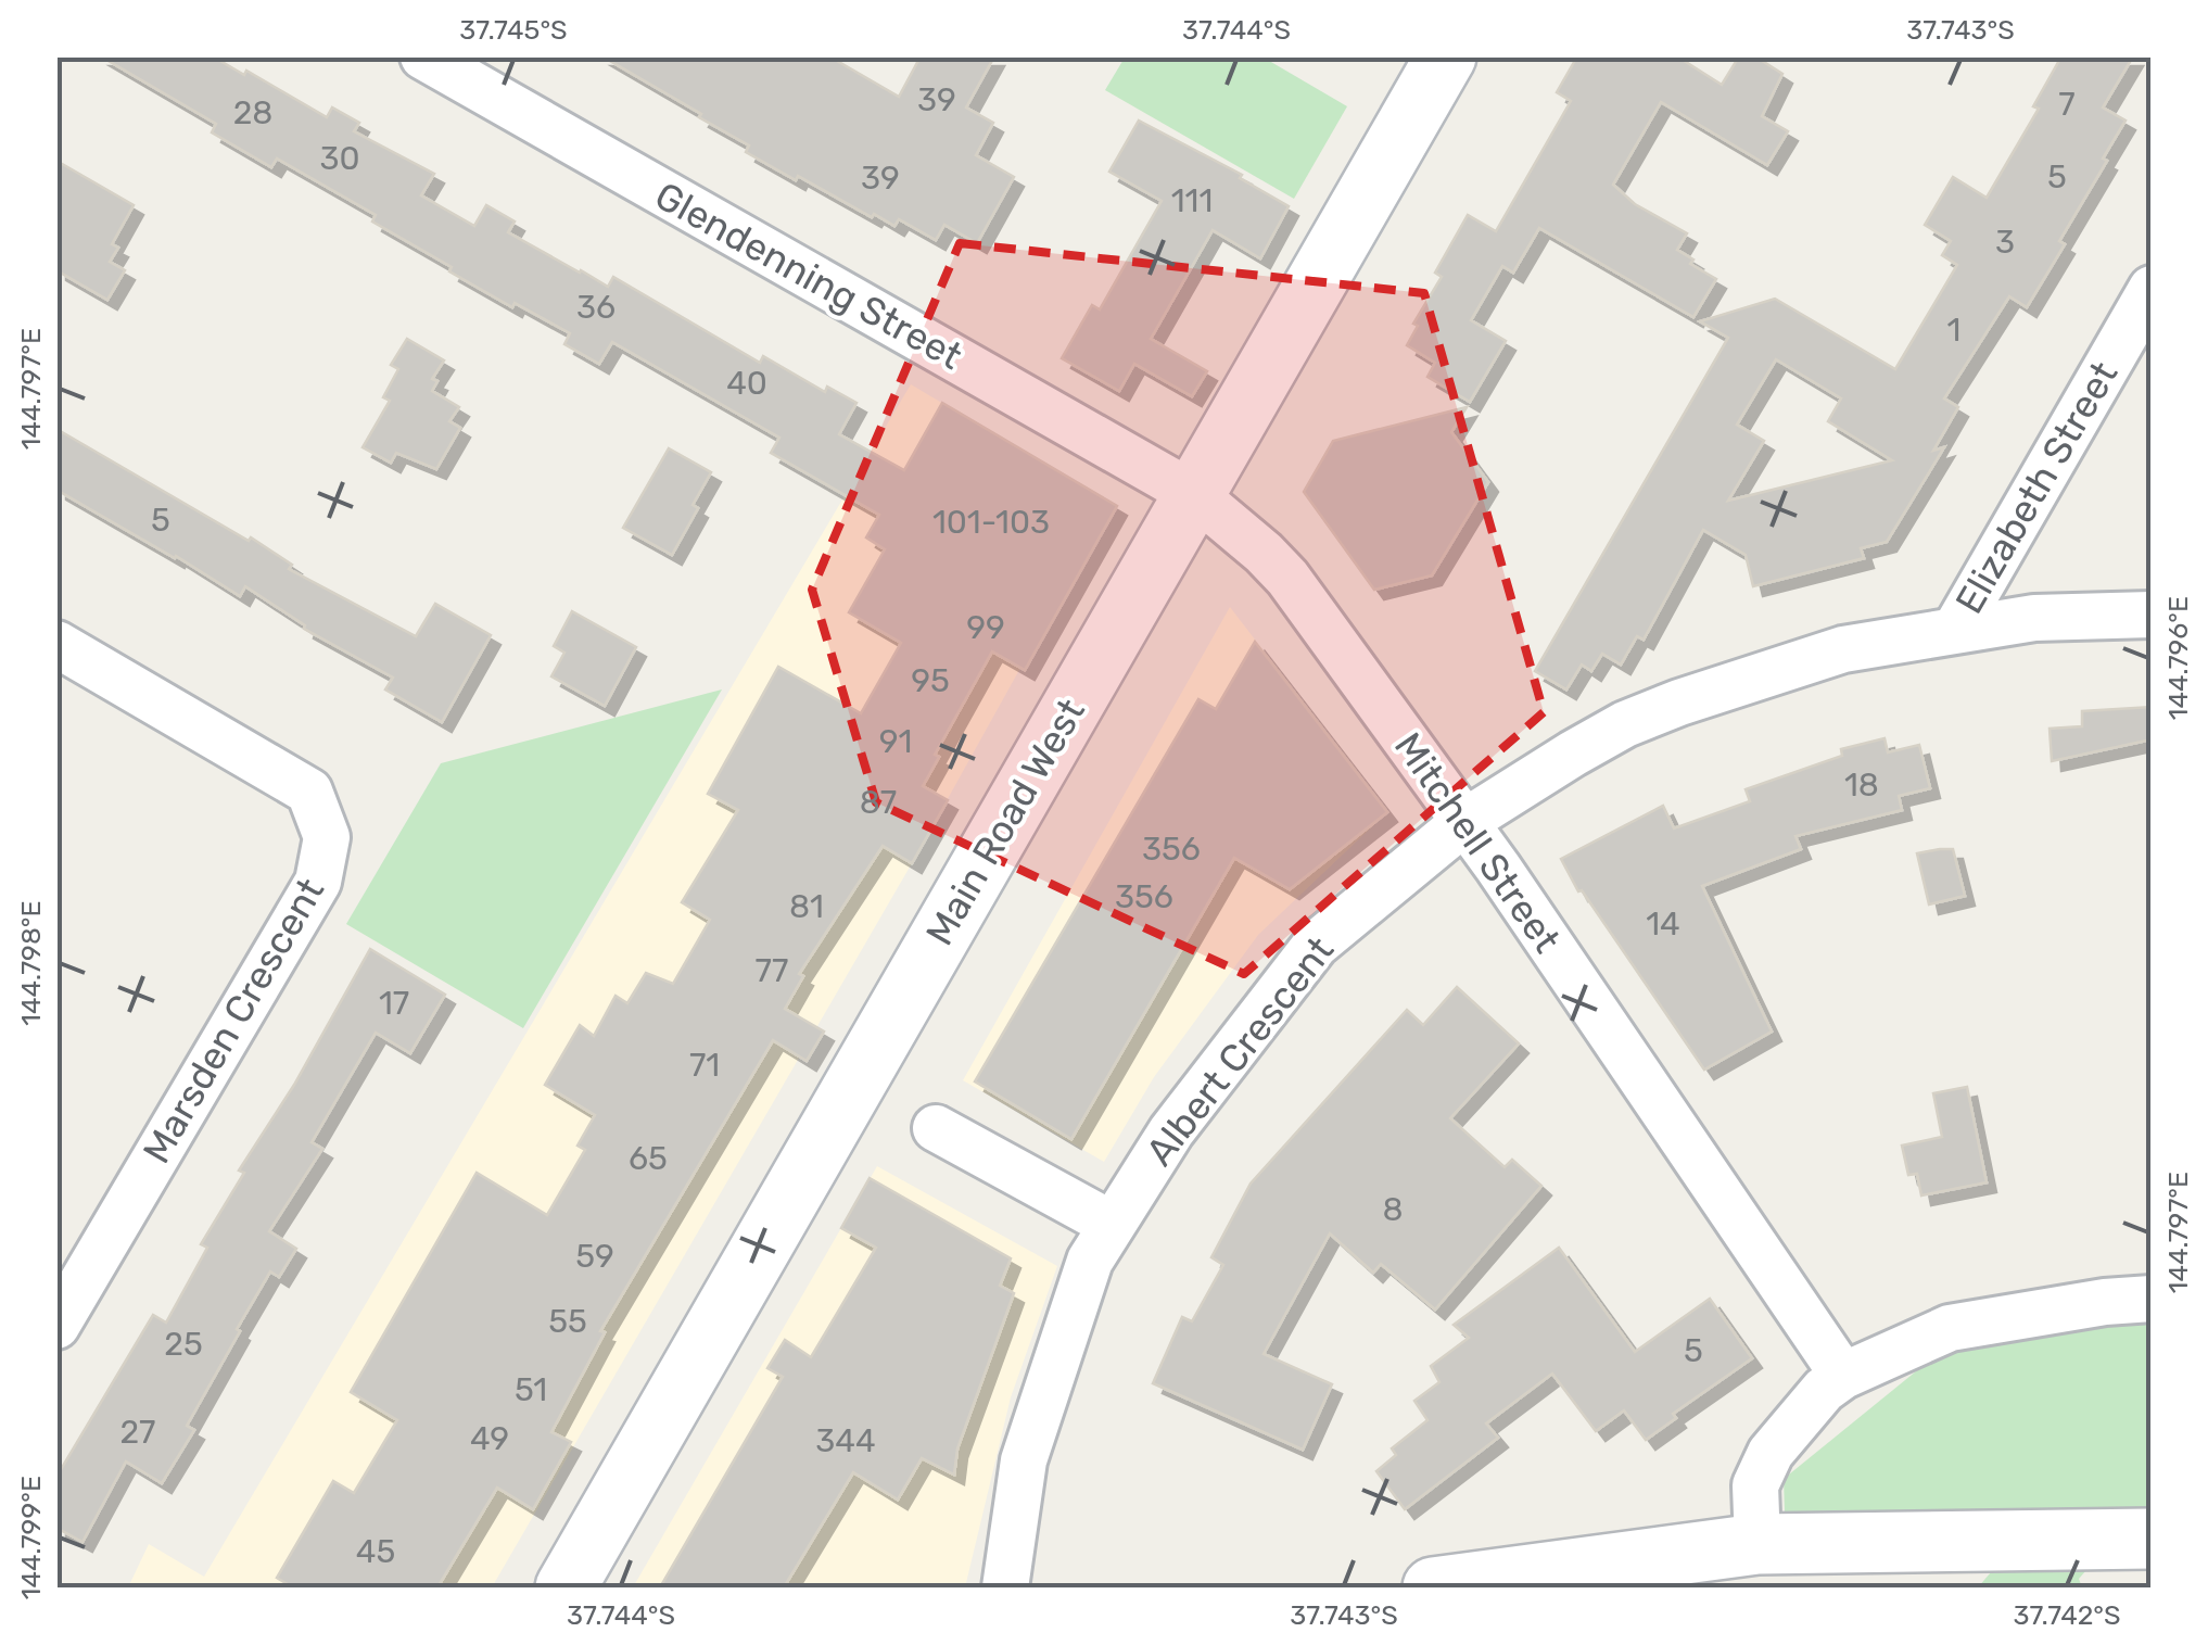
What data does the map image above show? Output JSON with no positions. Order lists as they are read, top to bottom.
{
  "streets": {
    "main road": ["Main Road West"],
    "street": [
      "Glendenning Street",
      "Elizabeth Street",
      "Mitchell Street",
      "Marsden Crescent",
      "Albert Crescent"
    ]
  },
  "crossings": [
    ["Glendenning Street", "Main Road West"],
    ["Glendenning Street", "Mitchell Street"],
    ["Elizabeth Street", "Albert Crescent"],
    ["Main Road West", "Mitchell Street"],
    ["Mitchell Street", "Albert Crescent"]
  ],
  "house_numbers": [
    "39",
    "7",
    "28",
    "30",
    "5",
    "39",
    "111",
    "3",
    "36",
    "1",
    "40",
    "5",
    "101-103",
    "99",
    "95",
    "91",
    "18",
    "87",
    "356",
    "356",
    "81",
    "14",
    "77",
    "17",
    "71",
    "65",
    "8",
    "59",
    "55",
    "25",
    "5",
    "51",
    "27",
    "49",
    "344",
    "45"
  ],
  "coordinates": [
    "37.745°S",
    "37.744°S",
    "37.743°S",
    "144.797°E",
    "144.796°E",
    "144.798°E",
    "144.799°E",
    "37.742°S"
  ]
}
